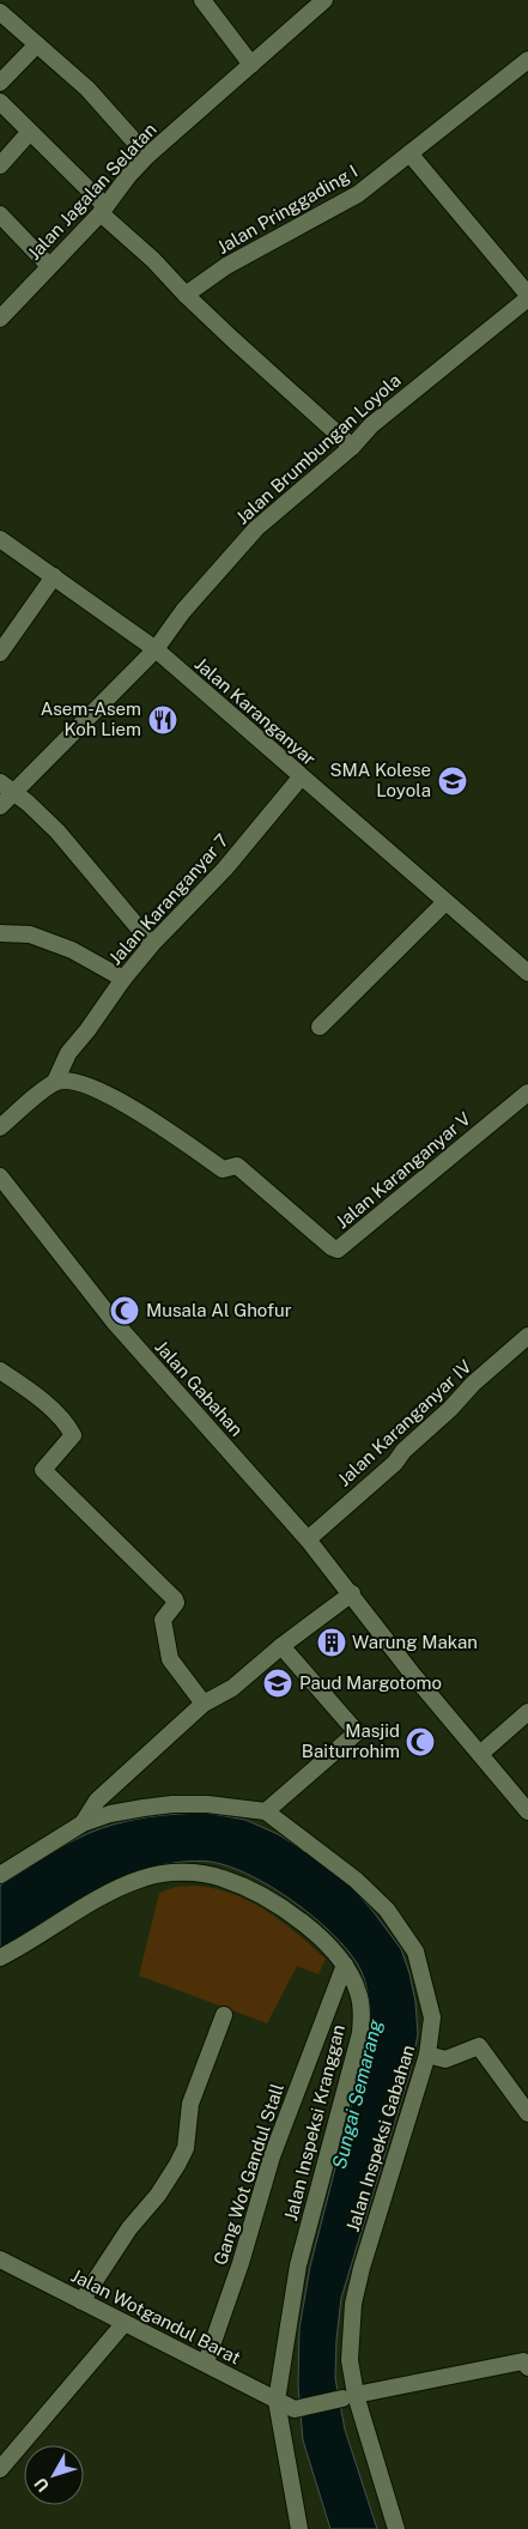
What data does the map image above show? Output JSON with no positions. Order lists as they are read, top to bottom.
{
  "streets": {
    "street": [
      "Jalan Jagalan Selatan",
      "Jalan Pringgading I",
      "Jalan Brumbungan Loyola",
      "Jalan Karanganyar",
      "Jalan Karanganyar 7",
      "Jalan Karanganyar V",
      "Jalan Gabahan",
      "Jalan Karanganyar IV",
      "Jalan Inspeksi Kranggan",
      "Jalan Inspeksi Gabahan",
      "Gang Wot Gandul Stall",
      "Jalan Wotgandul Barat"
    ]
  },
  "crossings": [
    ["Jalan Brumbungan Loyola", "Jalan Karanganyar"],
    ["Jalan Karanganyar", "Jalan Karanganyar 7"],
    ["Jalan Karanganyar 7", "Jalan Karanganyar V"],
    ["Jalan Gabahan", "Jalan Karanganyar IV"],
    ["Jalan Inspeksi Kranggan", "Gang Wot Gandul Stall"],
    ["Jalan Inspeksi Kranggan", "Jalan Wotgandul Barat"],
    ["Jalan Inspeksi Gabahan", "Jalan Wotgandul Barat"],
    ["Gang Wot Gandul Stall", "Jalan Wotgandul Barat"]
  ],
  "water": ["Sungai Semarang"],
  "places": {
    "restaurant": ["Asem-Asem Koh Liem"],
    "school or university": ["SMA Kolese Loyola", "Paud Margotomo"],
    "mosque": ["Musala Al Ghofur", "Masjid Baiturrohim"],
    "building": ["Warung Makan"]
  },
  "north": "bottom left"
}
